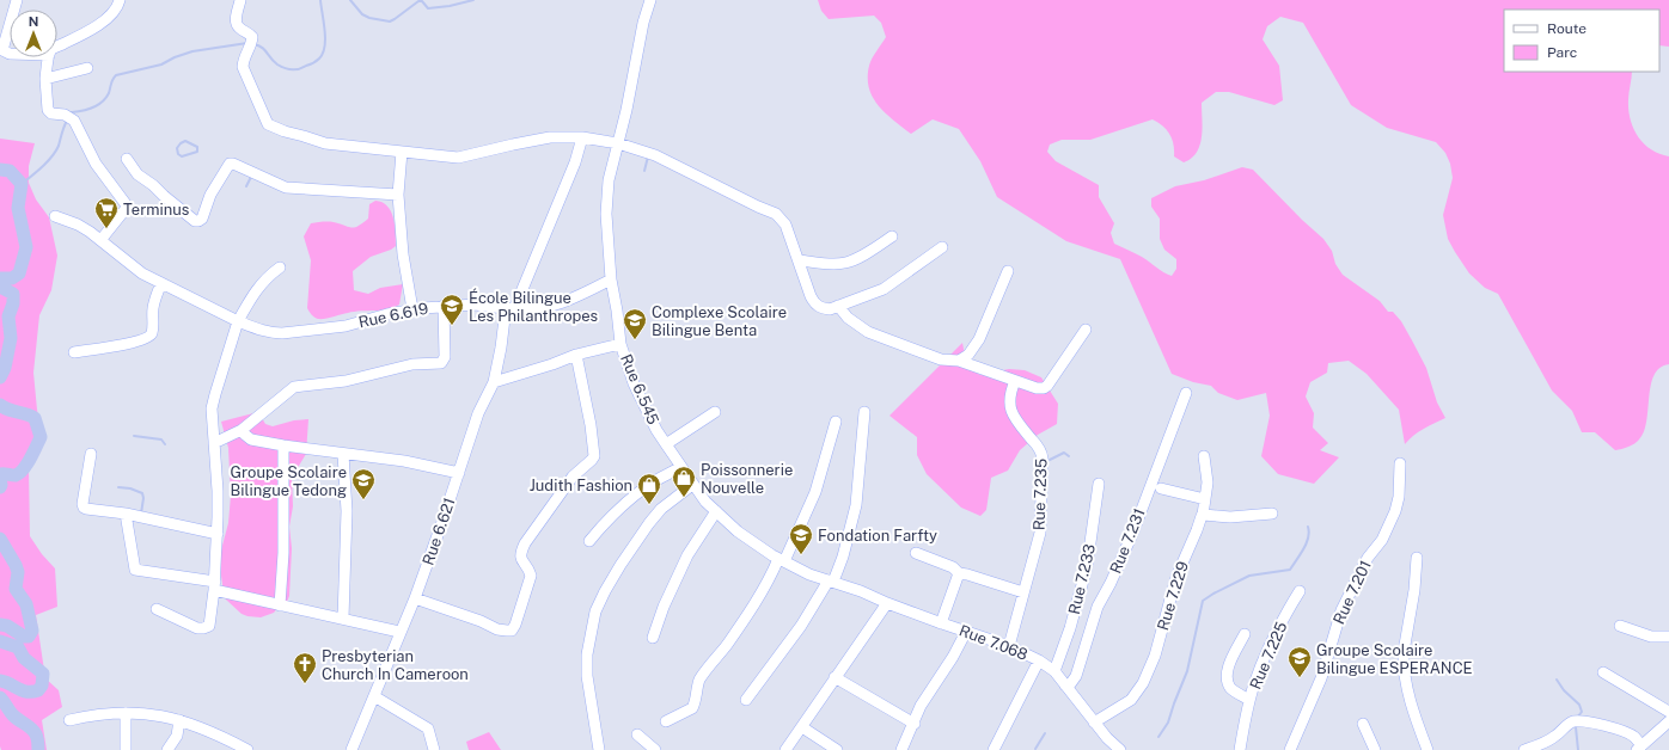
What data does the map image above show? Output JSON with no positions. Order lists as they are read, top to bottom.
{
  "streets": {
    "street": [
      "Rue 6.619",
      "Rue 6.545",
      "Rue 7.235",
      "Rue 6.621",
      "Rue 7.231",
      "Rue 7.233",
      "Rue 7.201",
      "Rue 7.229",
      "Rue 7.068",
      "Rue 7.225"
    ]
  },
  "crossings": [
    ["Rue 6.619", "Rue 6.545"],
    ["Rue 6.619", "Rue 6.621"],
    ["Rue 6.545", "Rue 7.068"],
    ["Rue 7.235", "Rue 7.068"],
    ["Rue 7.231", "Rue 7.068"],
    ["Rue 7.233", "Rue 7.068"],
    ["Rue 7.229", "Rue 7.068"]
  ],
  "places": {
    "supermarket": ["Terminus"],
    "school or university": [
      "École Bilingue Les Philanthropes",
      "Complexe Scolaire Bilingue Benta",
      "Groupe Scolaire Bilingue Tedong",
      "Fondation Farfty",
      "Groupe Scolaire Bilingue ESPERANCE"
    ],
    "shop": ["Poissonnerie Nouvelle", "Judith Fashion"],
    "church": ["Presbyterian Church In Cameroon"]
  },
  "legend": ["Route", "Parc"],
  "north": "top"
}
